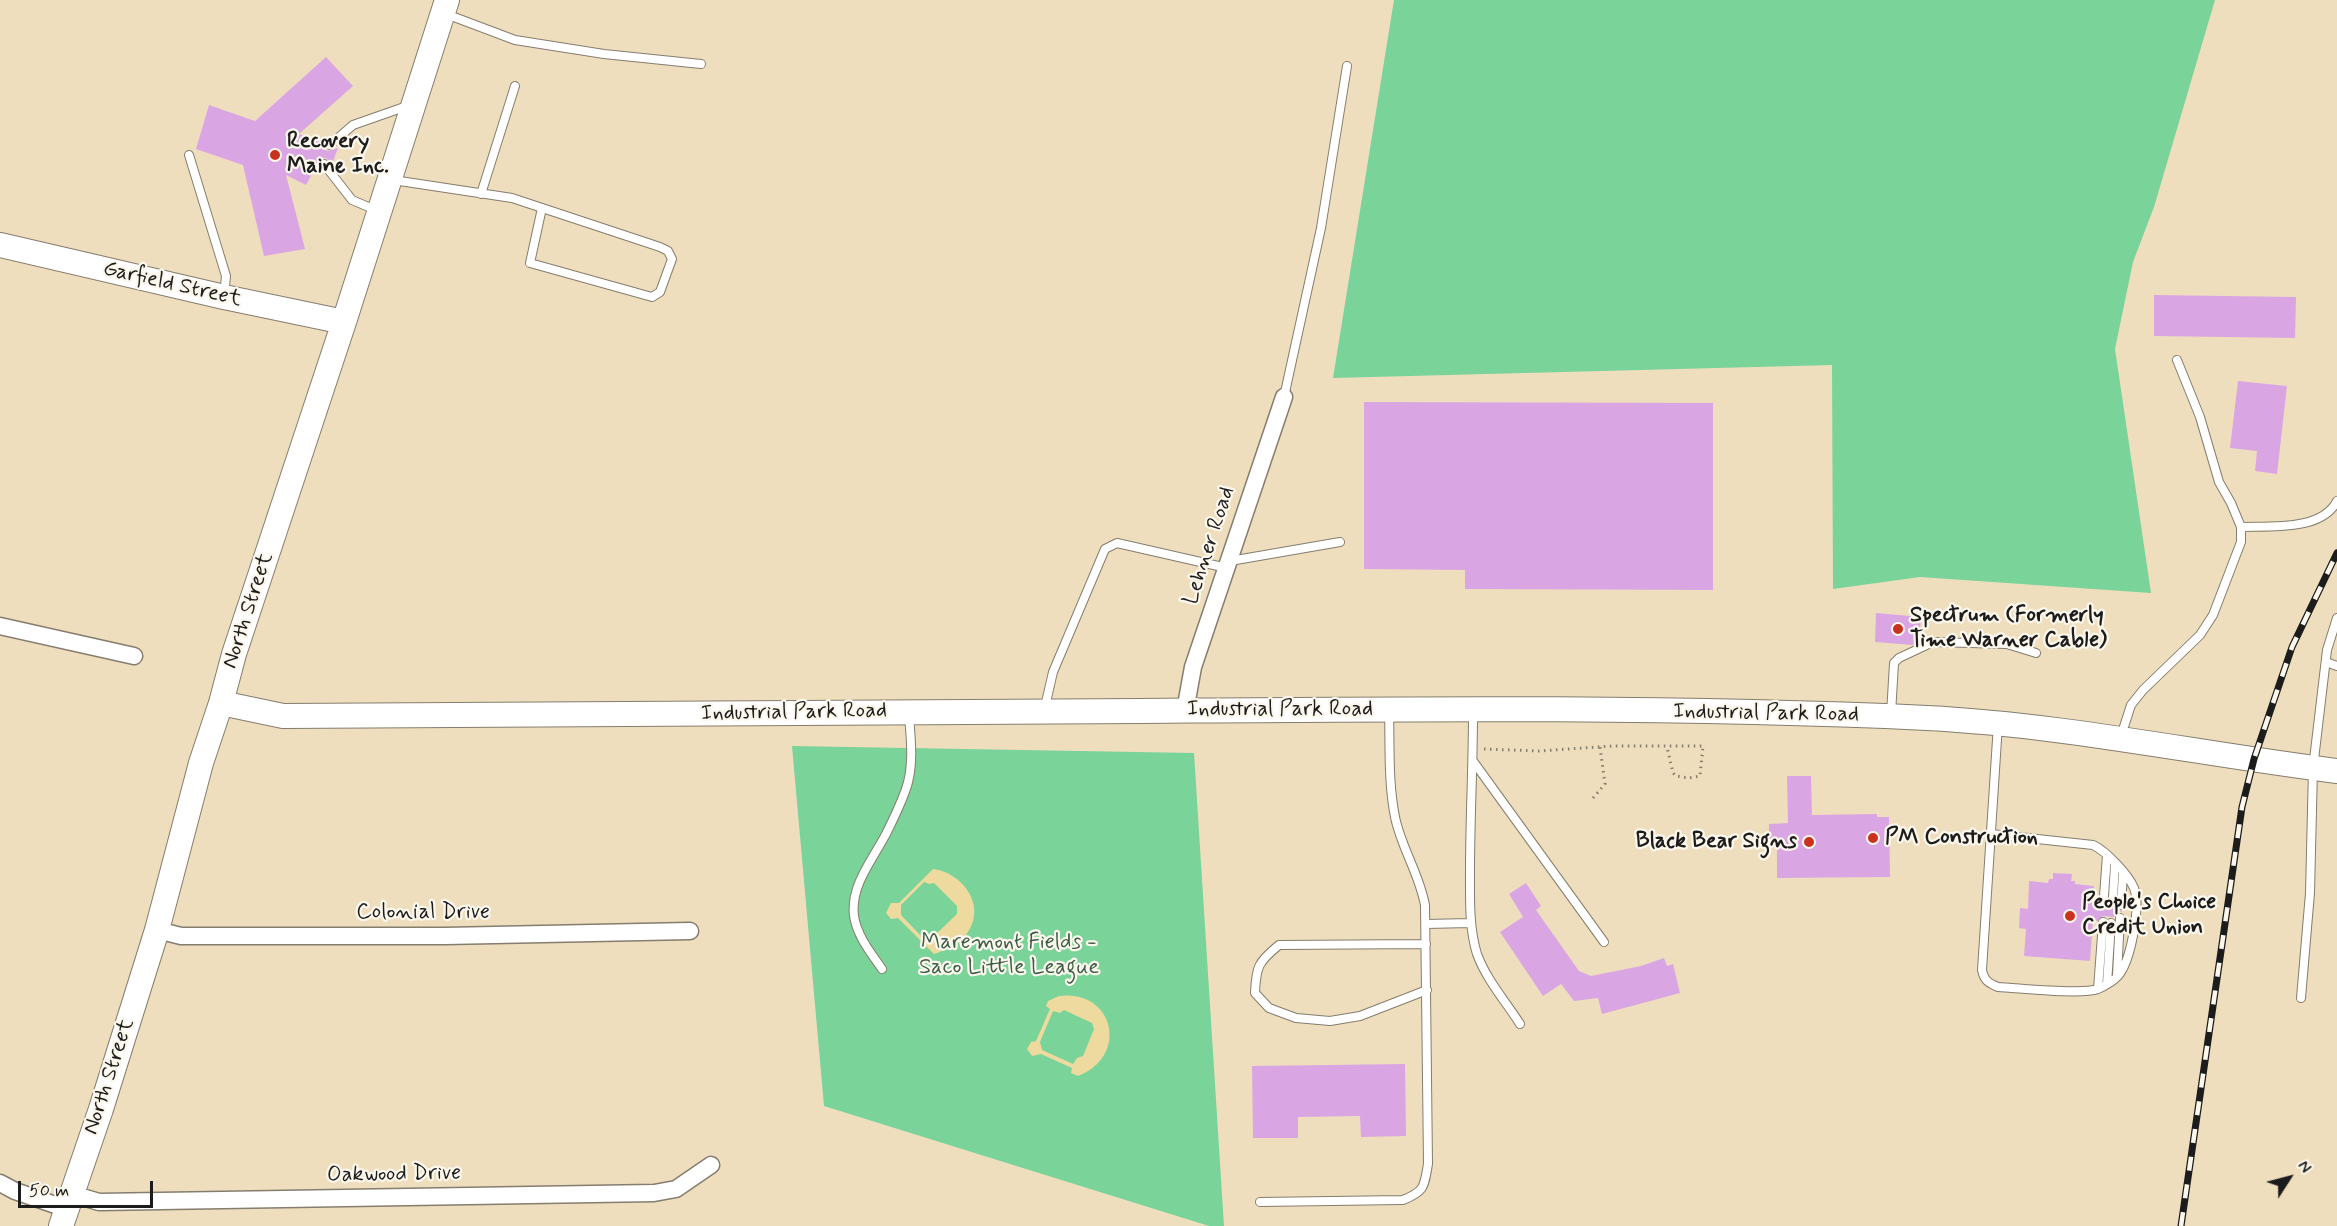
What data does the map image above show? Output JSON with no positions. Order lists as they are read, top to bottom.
{
  "streets": {
    "main road": ["Garfield Street", "North Street", "Industrial Park Road"],
    "street": ["Lehner Road", "Colonial Drive", "Oakwood Drive"]
  },
  "crossings": [
    ["Garfield Street", "North Street"],
    ["Lehner Road", "Industrial Park Road"],
    ["North Street", "Industrial Park Road"],
    ["North Street", "Colonial Drive"],
    ["North Street", "Oakwood Drive"]
  ],
  "parks": ["Maremont Fields - Saco Little League"],
  "places": [
    "Recovery Maine Inc.",
    "Spectrum (Formerly Time Warner Cable)",
    "PM Construction",
    "Black Bear Signs",
    "People's Choice Credit Union"
  ],
  "scale_bar": "50 m",
  "north": "top right"
}
